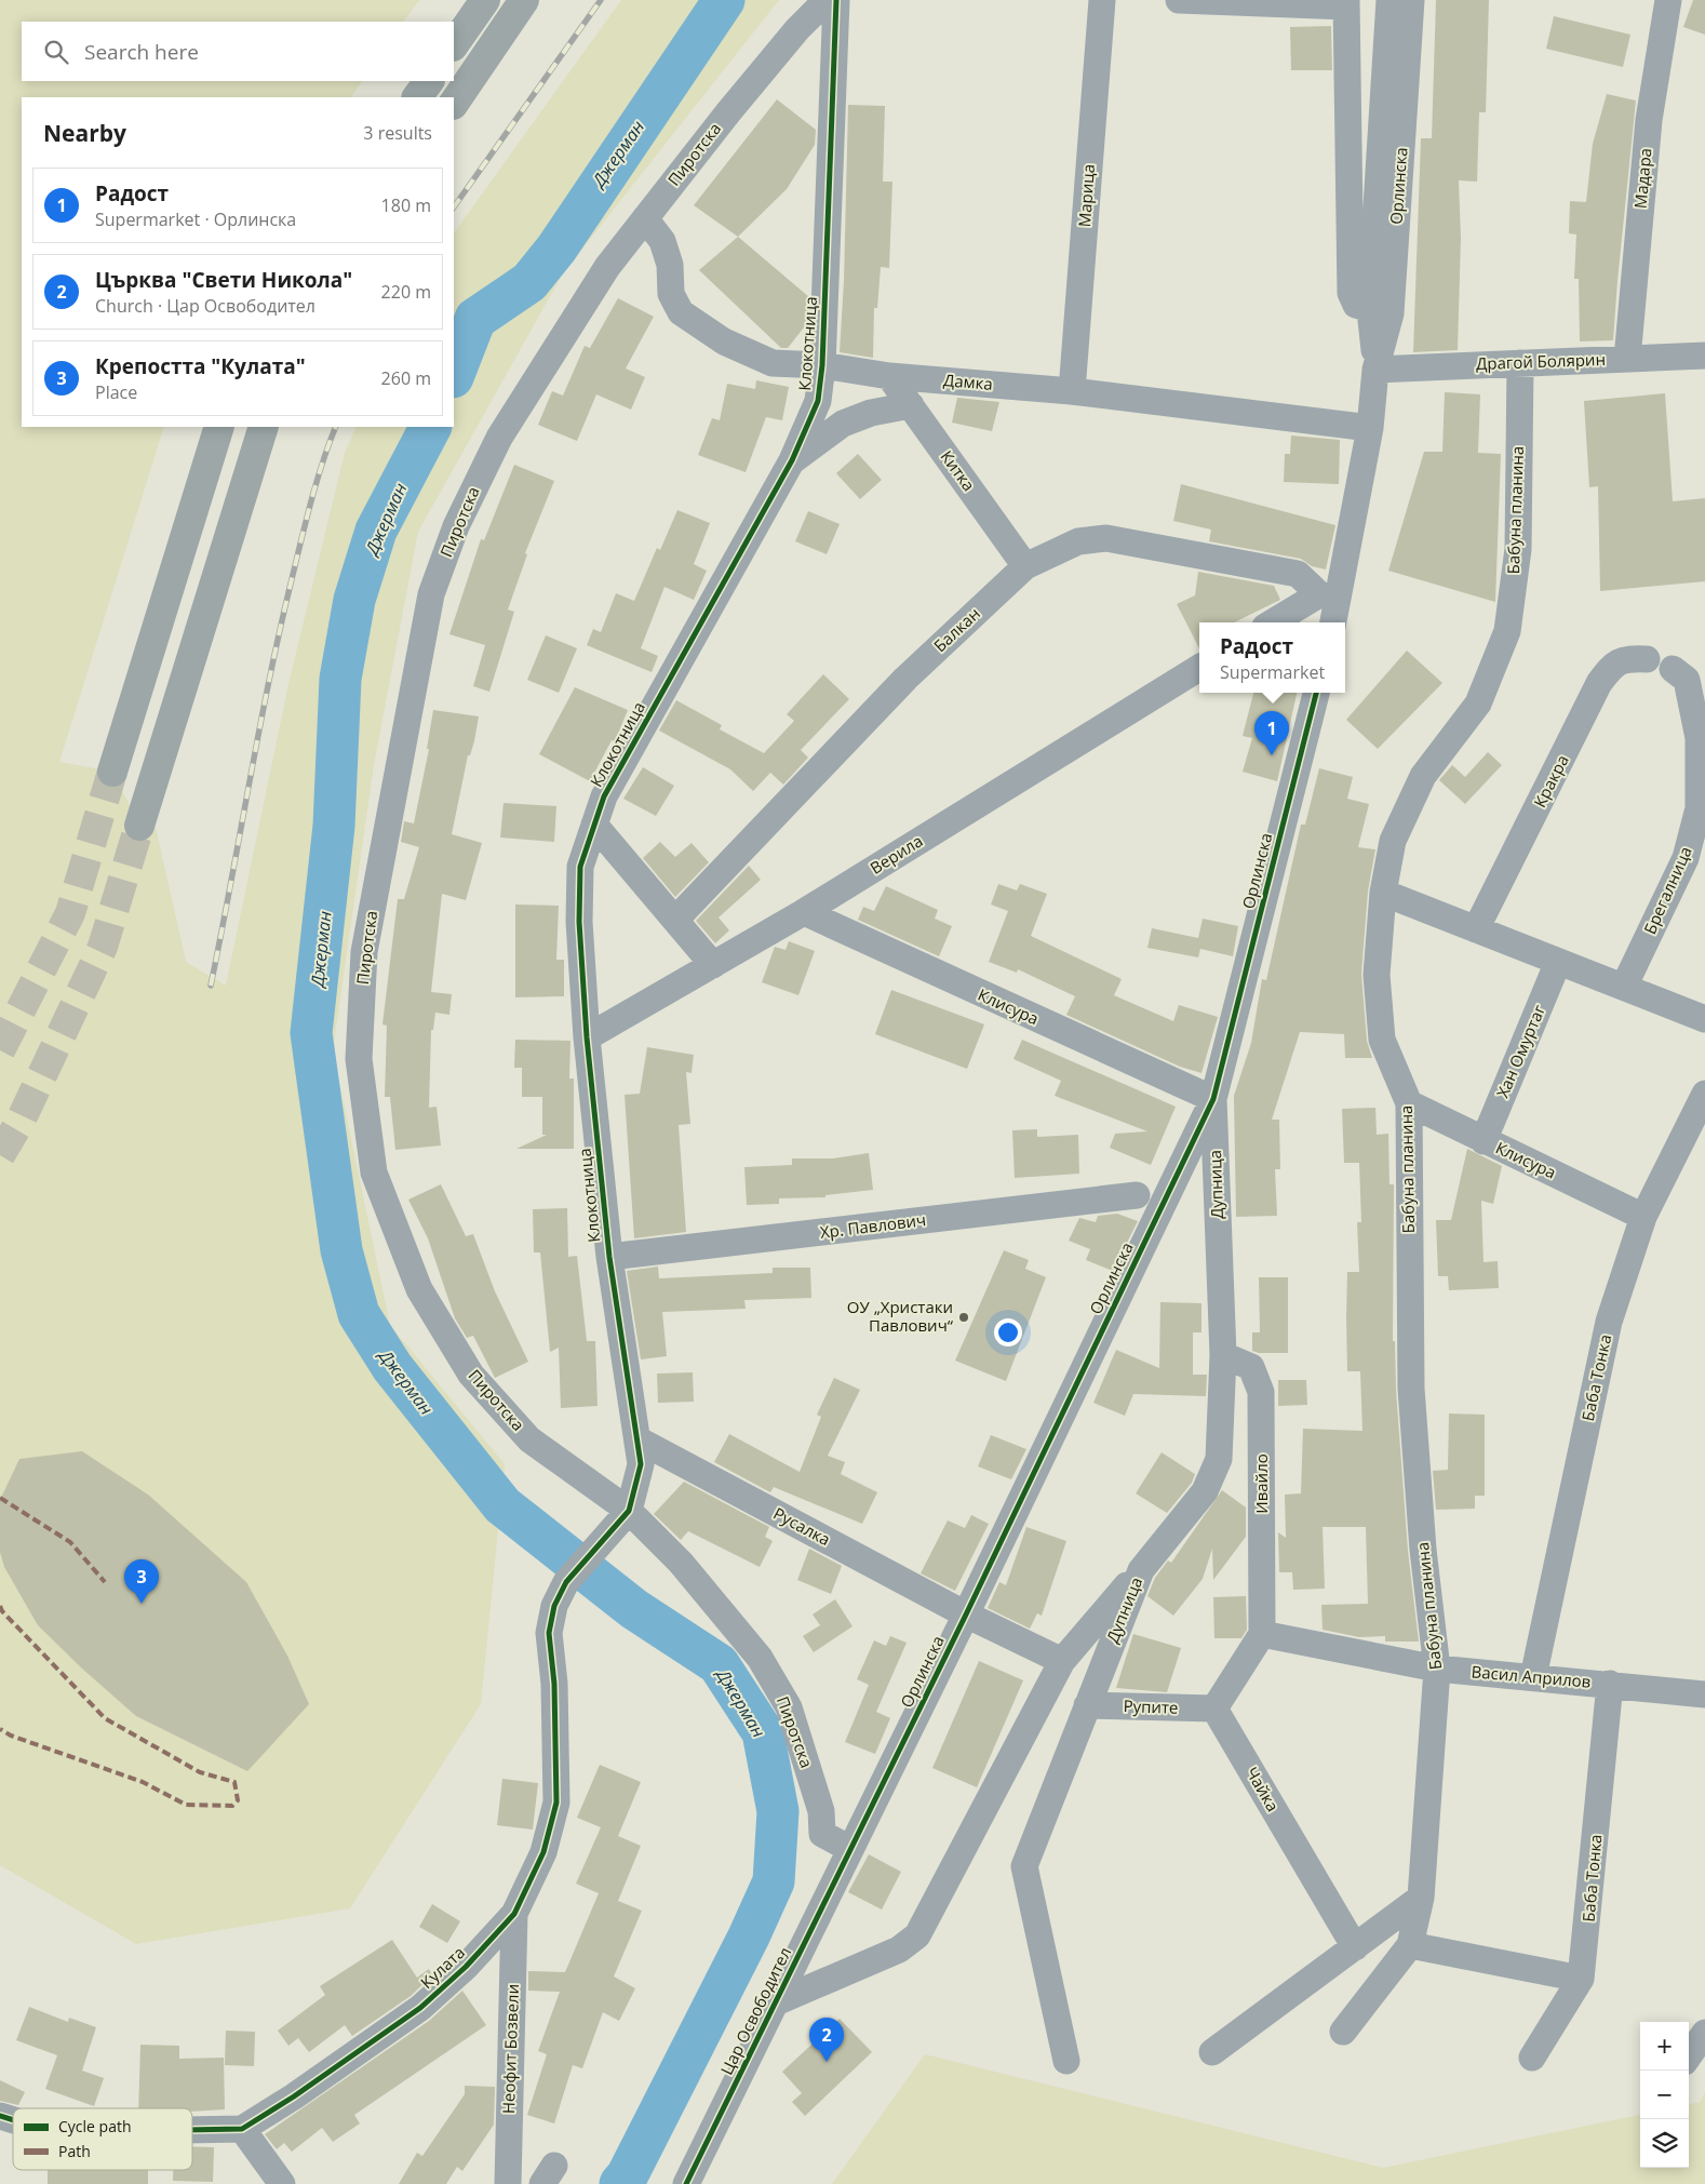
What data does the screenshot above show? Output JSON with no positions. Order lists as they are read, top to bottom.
{
  "streets": {
    "street": [
      "Пиротска",
      "Мадара",
      "Орлинска",
      "Марица",
      "Клокотница",
      "Драгой Болярин",
      "Дамка",
      "Китка",
      "Бабуна планина",
      "Балкан",
      "Кракра",
      "Верила",
      "Брегалница",
      "Клисура",
      "Хан Омуртаг",
      "Дупница",
      "Хр. Павлович",
      "Баба Тонка",
      "Ивайло",
      "Русалка",
      "Васил Априлов",
      "Рупите",
      "Чайка",
      "Кулата",
      "Цар Освободител",
      "Неофит Бозвели"
    ]
  },
  "crossings": [
    ["Пиротска", "Орлинска"],
    ["Пиротска", "Клокотница"],
    ["Пиротска", "Дамка"],
    ["Пиротска", "Кулата"],
    ["Пиротска", "Цар Освободител"],
    ["Мадара", "Драгой Болярин"],
    ["Орлинска", "Драгой Болярин"],
    ["Орлинска", "Дамка"],
    ["Орлинска", "Балкан"],
    ["Орлинска", "Клисура"],
    ["Орлинска", "Дупница"],
    ["Орлинска", "Русалка"],
    ["Орлинска", "Цар Освободител"],
    ["Марица", "Дамка"],
    ["Клокотница", "Дамка"],
    ["Клокотница", "Верила"],
    ["Клокотница", "Хр. Павлович"],
    ["Клокотница", "Русалка"],
    ["Клокотница", "Кулата"],
    ["Драгой Болярин", "Бабуна планина"],
    ["Дамка", "Китка"],
    ["Китка", "Балкан"],
    ["Бабуна планина", "Клисура"],
    ["Бабуна планина", "Васил Априлов"],
    ["Верила", "Клисура"],
    ["Клисура", "Хан Омуртаг"],
    ["Клисура", "Дупница"],
    ["Клисура", "Баба Тонка"],
    ["Дупница", "Ивайло"],
    ["Дупница", "Рупите"],
    ["Баба Тонка", "Васил Априлов"],
    ["Ивайло", "Васил Априлов"],
    ["Рупите", "Чайка"],
    ["Кулата", "Неофит Бозвели"]
  ],
  "water": ["Джерман"],
  "places": ["ОУ „Христаки Павлович“"],
  "legend": ["Cycle path", "Path"],
  "page": {
    "search": "Search here",
    "heading": ["Nearby", "3 results"],
    "list": [
      {
        "mark": "1",
        "name": "Радост",
        "note": "Supermarket · Орлинска",
        "value": "180 m"
      },
      {
        "mark": "2",
        "name": "Църква \"Свети Никола\"",
        "note": "Church · Цар Освободител",
        "value": "220 m"
      },
      {
        "mark": "3",
        "name": "Крепостта \"Кулата\"",
        "note": "Place",
        "value": "260 m"
      }
    ],
    "popup": ["Радост", "Supermarket"],
    "pins": ["1", "3", "2"],
    "map_buttons": ["+", "−"]
  }
}
